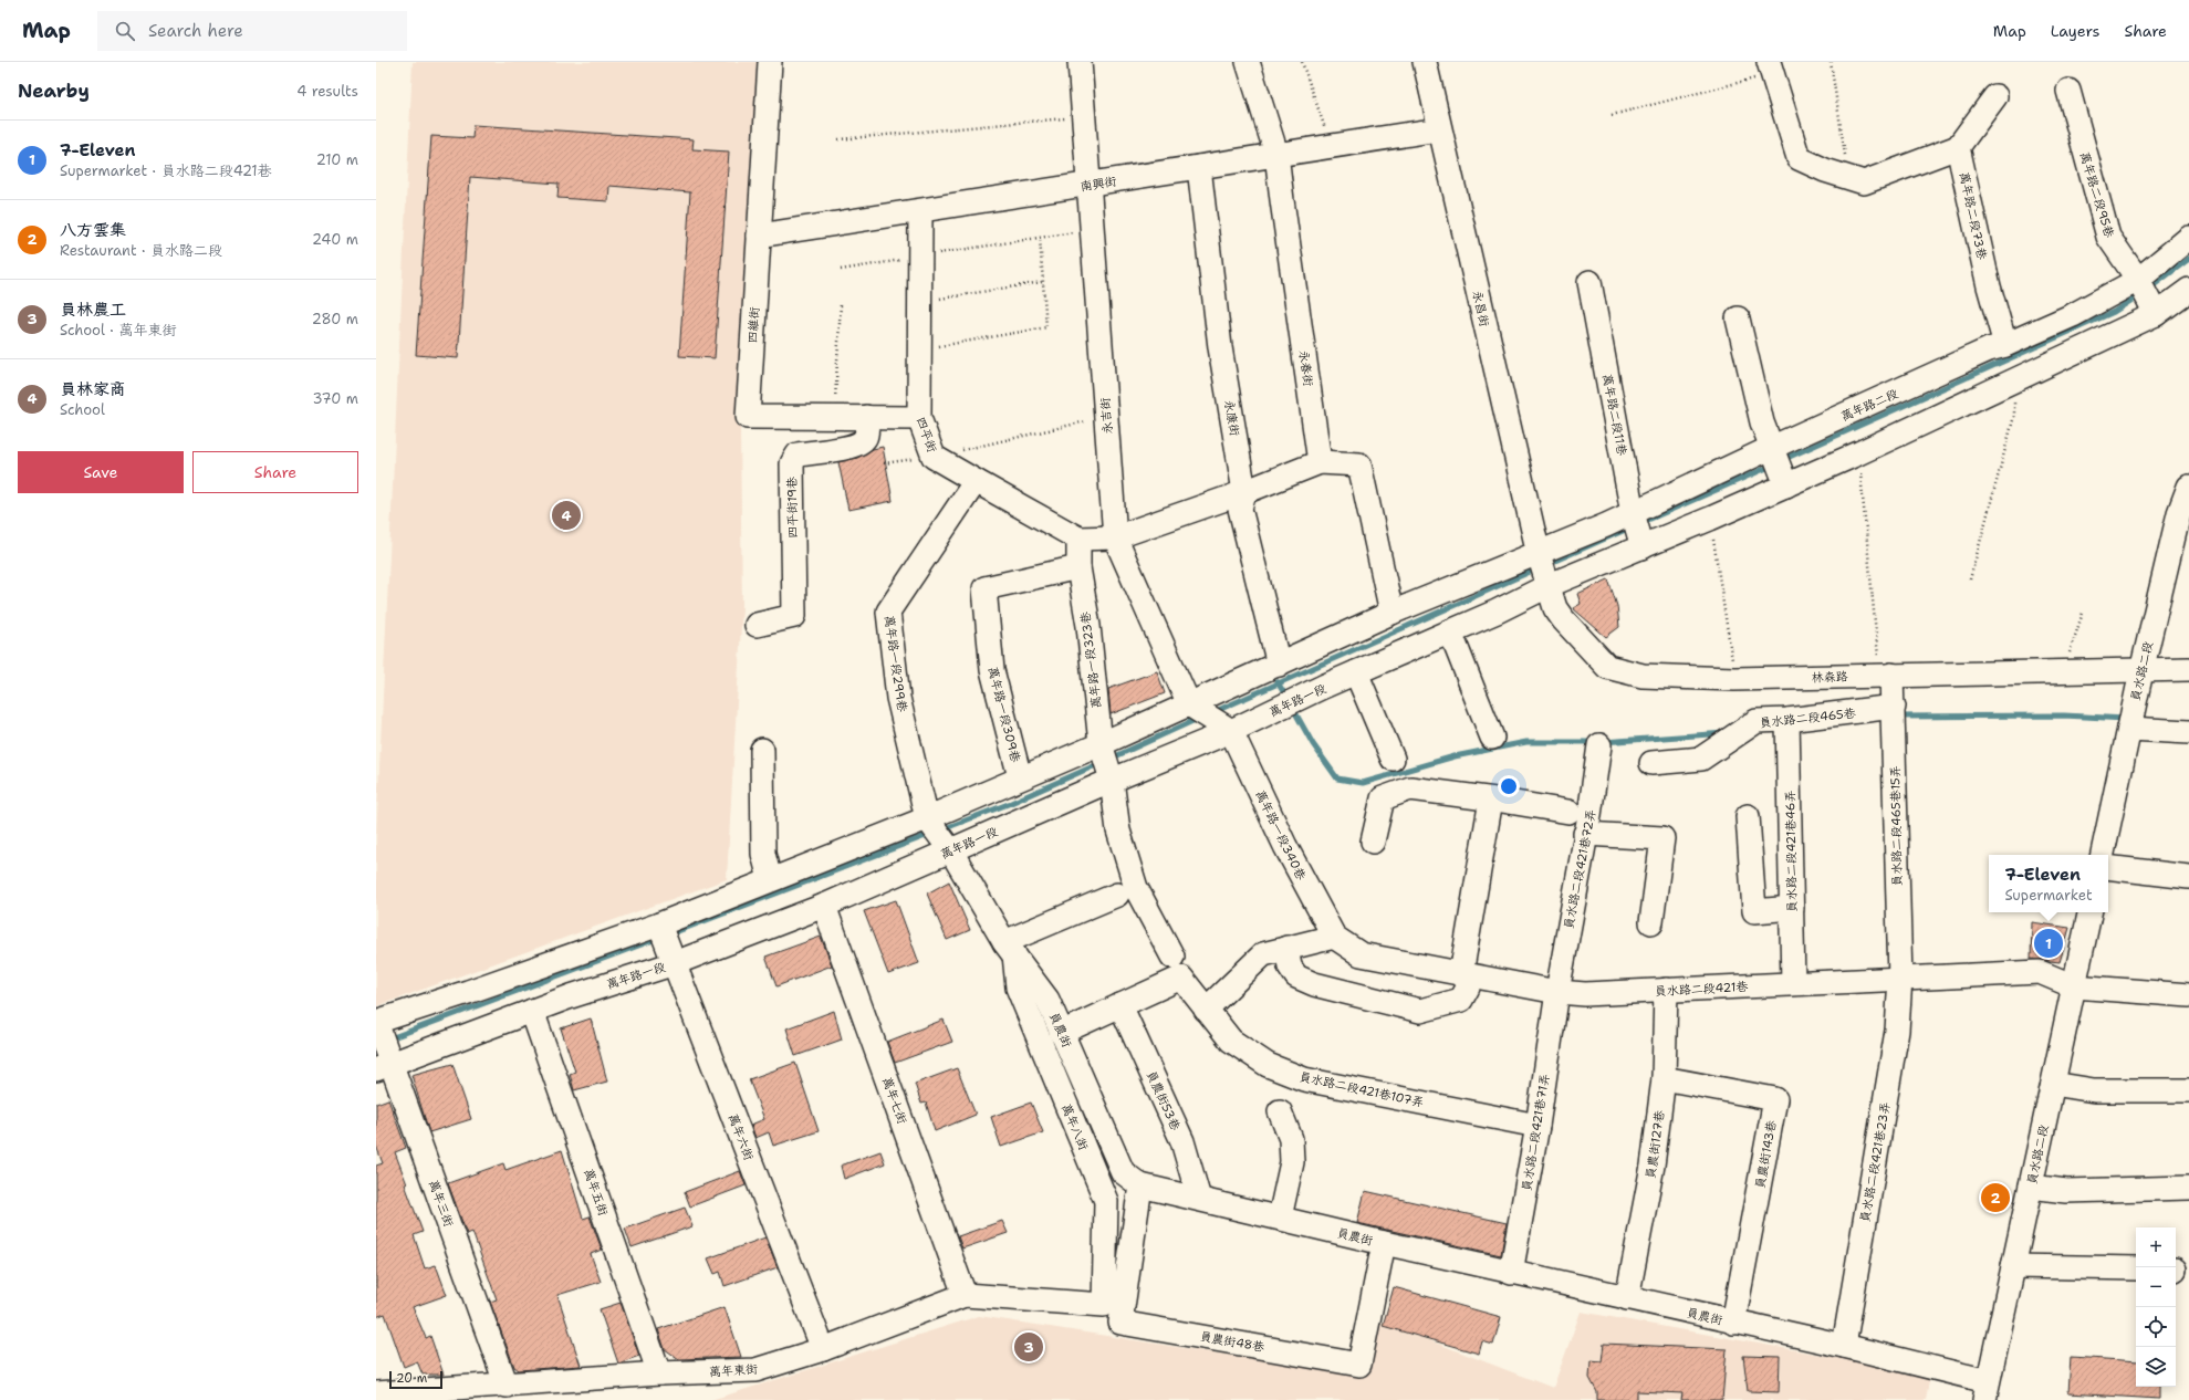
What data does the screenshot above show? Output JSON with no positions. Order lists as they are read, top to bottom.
{
  "streets": {
    "street": [
      "南興街",
      "萬年路二段95巷",
      "萬年路二段73巷",
      "永昌街",
      "四維街",
      "永春街",
      "萬年路二段",
      "萬年路二段11巷",
      "永吉街",
      "永康街",
      "四平街",
      "四平街19巷",
      "萬年路一段323巷",
      "萬年路一段299巷",
      "員水路二段",
      "林森路",
      "萬年路一段",
      "萬年路一段309巷",
      "員水路二段465巷",
      "員水路二段465巷15弄",
      "萬年路一段340巷",
      "員水路二段421巷46弄",
      "員水路二段421巷72弄",
      "員水路二段421巷",
      "員農街",
      "員水路二段421巷107弄",
      "萬年七街",
      "員農街53巷",
      "萬年八街",
      "員水路二段421巷71弄",
      "萬年六街",
      "員農街127巷",
      "員農街143巷",
      "員水路二段421巷23弄",
      "萬年五街",
      "萬年三街",
      "員農街48巷",
      "萬年東街"
    ]
  },
  "crossings": [
    ["南興街", "永昌街"],
    ["南興街", "四維街"],
    ["南興街", "永春街"],
    ["南興街", "永吉街"],
    ["南興街", "永康街"],
    ["南興街", "四平街"],
    ["萬年路二段95巷", "萬年路二段"],
    ["萬年路二段73巷", "萬年路二段"],
    ["永昌街", "萬年路二段"],
    ["永昌街", "林森路"],
    ["四維街", "四平街"],
    ["四維街", "四平街19巷"],
    ["萬年路二段", "萬年路二段11巷"],
    ["萬年路二段", "林森路"],
    ["四平街", "萬年路一段323巷"],
    ["四平街", "萬年路一段299巷"],
    ["萬年路一段323巷", "萬年路一段"],
    ["萬年路一段323巷", "萬年路一段309巷"],
    ["萬年路一段323巷", "員水路二段421巷107弄"],
    ["萬年路一段299巷", "員農街"],
    ["員水路二段", "林森路"],
    ["員水路二段", "員水路二段421巷"],
    ["員水路二段", "員農街"],
    ["林森路", "萬年路一段"],
    ["林森路", "員水路二段465巷15弄"],
    ["萬年路一段", "萬年路一段340巷"],
    ["萬年路一段", "員農街"],
    ["萬年路一段", "萬年七街"],
    ["萬年路一段", "萬年六街"],
    ["萬年路一段", "萬年五街"],
    ["萬年路一段", "萬年三街"],
    ["員水路二段465巷", "員水路二段465巷15弄"],
    ["員水路二段465巷", "員水路二段421巷46弄"],
    ["員水路二段465巷15弄", "員水路二段421巷"],
    ["員水路二段465巷15弄", "員水路二段421巷23弄"],
    ["萬年路一段340巷", "員水路二段421巷"],
    ["員水路二段421巷46弄", "員水路二段421巷"],
    ["員水路二段421巷72弄", "員水路二段421巷"],
    ["員水路二段421巷72弄", "員水路二段421巷71弄"],
    ["員水路二段421巷", "員水路二段421巷71弄"],
    ["員水路二段421巷", "員農街127巷"],
    ["員水路二段421巷", "員水路二段421巷23弄"],
    ["員農街", "員農街53巷"],
    ["員農街", "萬年八街"],
    ["員農街", "員水路二段421巷71弄"],
    ["員農街", "員農街127巷"],
    ["員農街", "員農街143巷"],
    ["員農街", "員水路二段421巷23弄"],
    ["員農街", "員農街48巷"],
    ["員水路二段421巷107弄", "員水路二段421巷71弄"],
    ["萬年七街", "萬年東街"],
    ["萬年八街", "萬年東街"],
    ["萬年六街", "萬年東街"],
    ["員農街127巷", "員農街143巷"],
    ["萬年五街", "萬年東街"],
    ["萬年三街", "萬年東街"]
  ],
  "scale_bar": "20 m",
  "page": {
    "header": "Map",
    "search": "Search here",
    "nav": ["Map", "Layers", "Share"],
    "heading": ["Nearby", "4 results"],
    "list": [
      {
        "mark": "1",
        "name": "7-Eleven",
        "note": "Supermarket · 員水路二段421巷",
        "value": "210 m"
      },
      {
        "mark": "2",
        "name": "八方雲集",
        "note": "Restaurant · 員水路二段",
        "value": "240 m"
      },
      {
        "mark": "3",
        "name": "員林農工",
        "note": "School · 萬年東街",
        "value": "280 m"
      },
      {
        "mark": "4",
        "name": "員林家商",
        "note": "School",
        "value": "370 m"
      }
    ],
    "buttons": ["Save", "Share"],
    "pins": [
      "4",
      "1",
      "2",
      "3"
    ],
    "popup": ["7-Eleven", "Supermarket"],
    "map_buttons": ["+", "−"],
    "scale": "20 m"
  }
}
